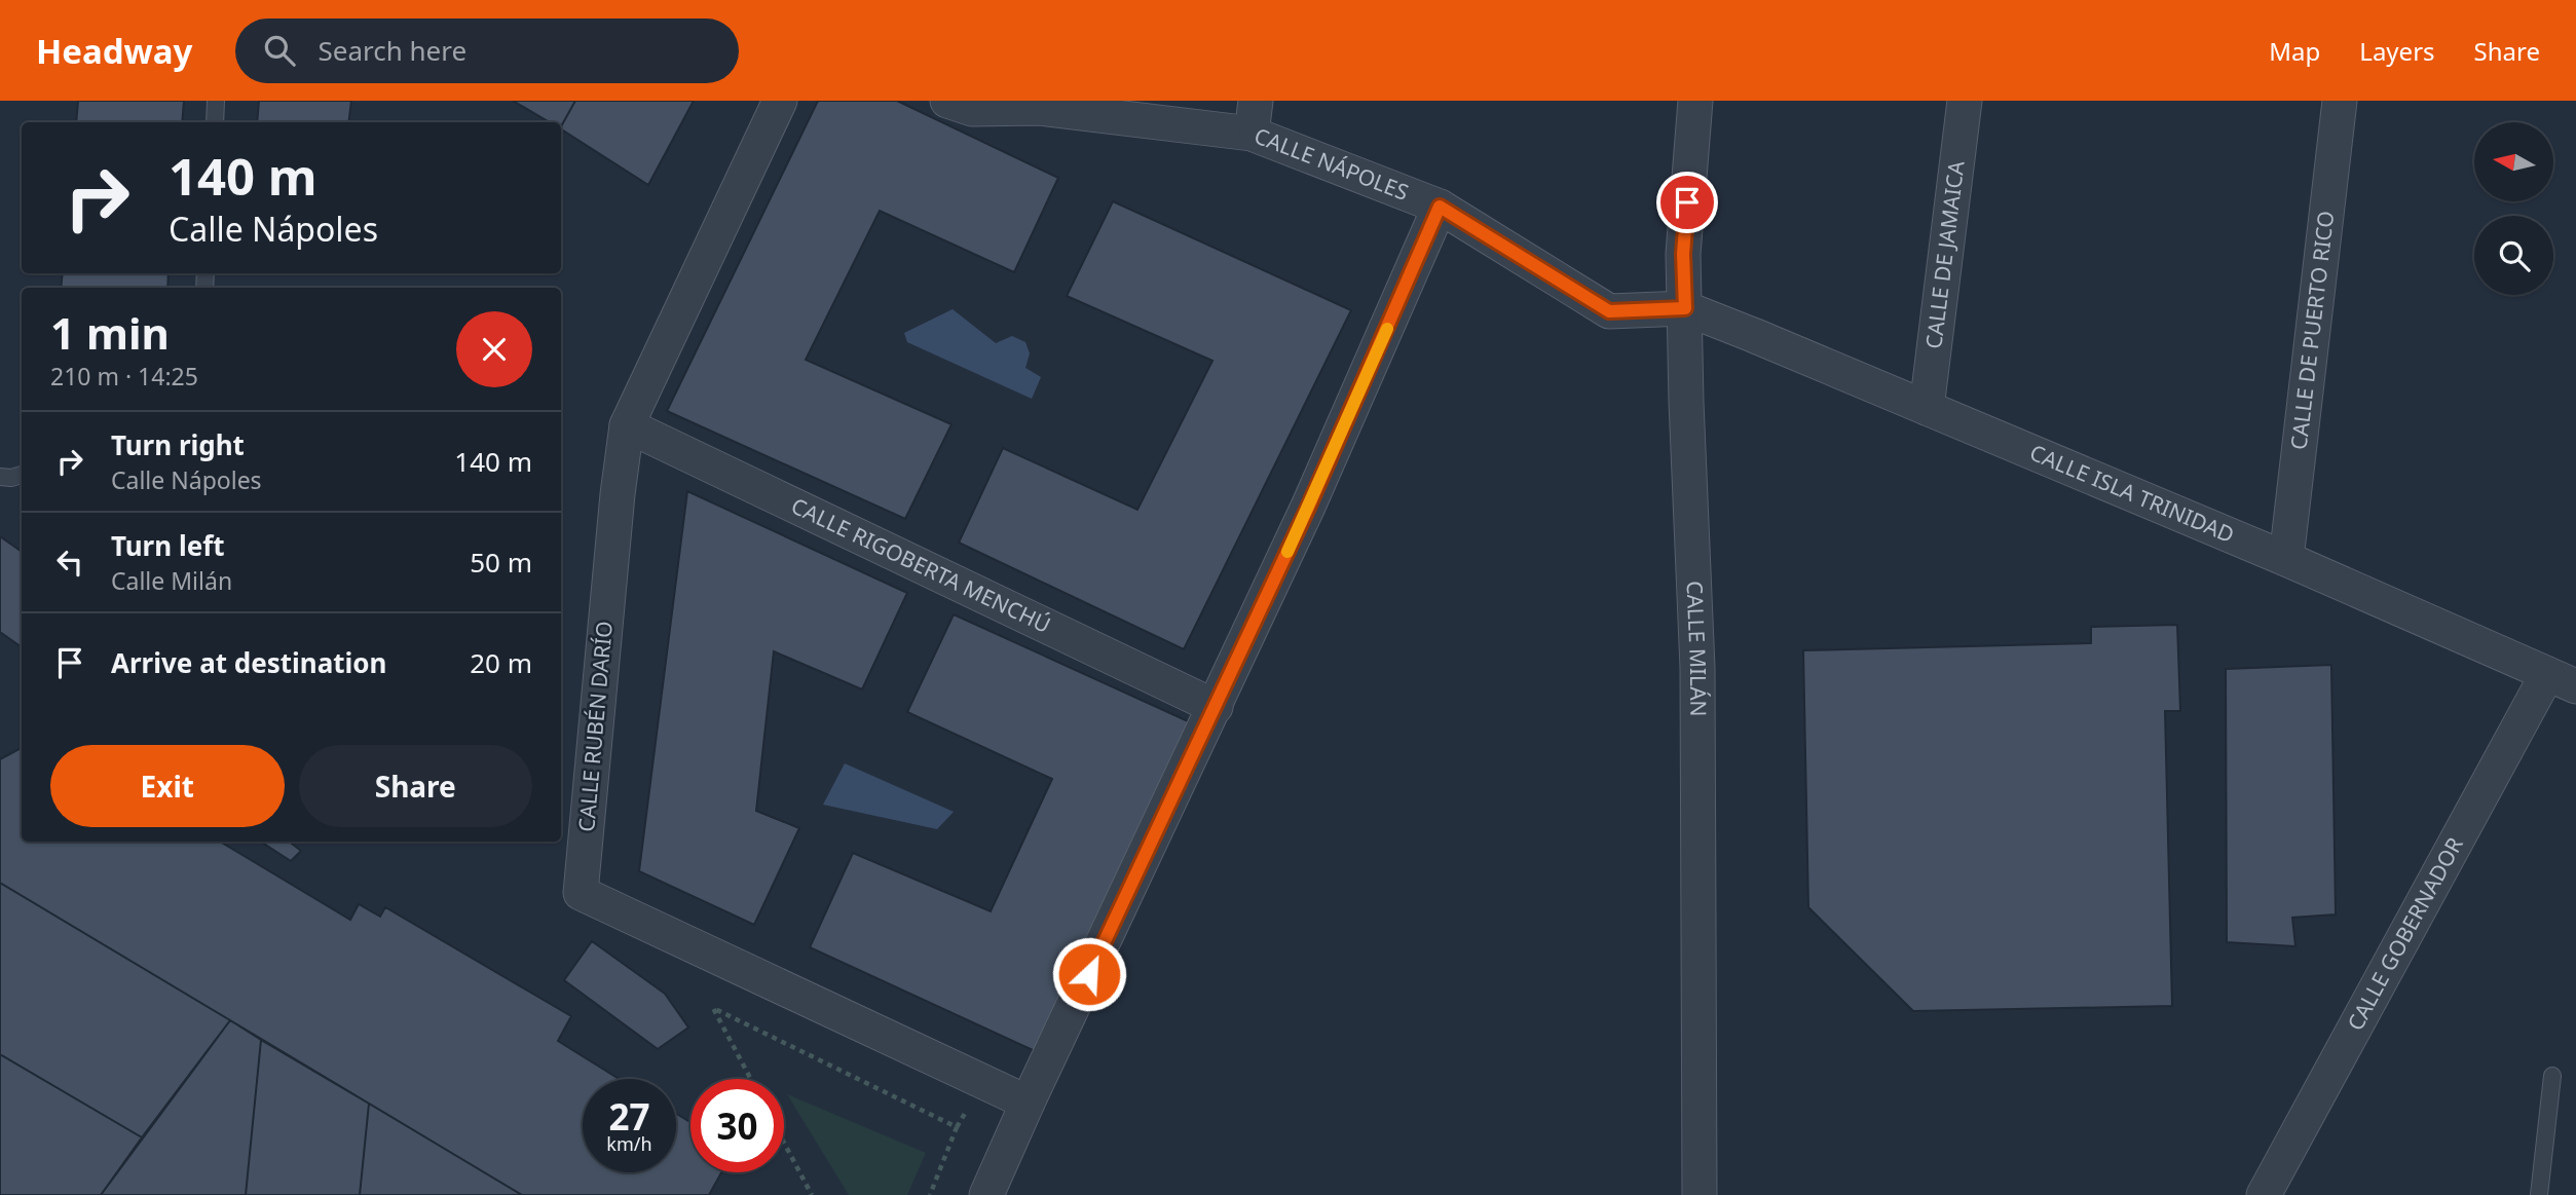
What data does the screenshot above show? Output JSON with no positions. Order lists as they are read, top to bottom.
{
  "streets": {
    "street": [
      "CALLE NÁPOLES",
      "CALLE DE JAMAICA",
      "CALLE DE PUERTO RICO",
      "CALLE ISLA TRINIDAD",
      "CALLE RIGOBERTA MENCHÚ",
      "CALLE MILÁN",
      "CALLE RUBÉN DARÍO",
      "CALLE GOBERNADOR"
    ]
  },
  "crossings": [
    ["CALLE NÁPOLES", "CALLE ISLA TRINIDAD"],
    ["CALLE NÁPOLES", "CALLE MILÁN"],
    ["CALLE DE JAMAICA", "CALLE ISLA TRINIDAD"],
    ["CALLE DE PUERTO RICO", "CALLE ISLA TRINIDAD"],
    ["CALLE ISLA TRINIDAD", "CALLE MILÁN"],
    ["CALLE ISLA TRINIDAD", "CALLE GOBERNADOR"],
    ["CALLE RIGOBERTA MENCHÚ", "CALLE RUBÉN DARÍO"]
  ],
  "north": "left",
  "page": {
    "header": "Headway",
    "search": "Search here",
    "nav": ["Map", "Layers", "Share"],
    "turn": ["140 m", "Calle Nápoles"],
    "heading": ["1 min", "210 m · 14:25"],
    "list": [
      {
        "name": "Turn right",
        "note": "Calle Nápoles",
        "value": "140 m"
      },
      {
        "name": "Turn left",
        "note": "Calle Milán",
        "value": "50 m"
      },
      {
        "name": "Arrive at destination",
        "value": "20 m"
      }
    ],
    "buttons": ["Exit", "Share"],
    "speed": "27 km/h",
    "limit": "30"
  }
}
